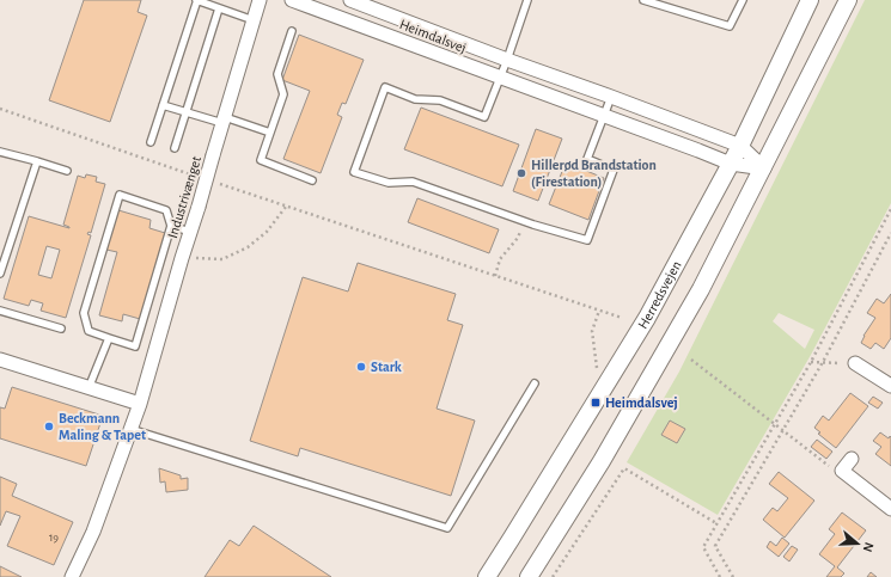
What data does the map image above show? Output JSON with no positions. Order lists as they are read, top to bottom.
{
  "streets": {
    "street": ["Heimdalsvej", "Industrivænget", "Herredsvejen"]
  },
  "crossings": [
    ["Heimdalsvej", "Herredsvejen"]
  ],
  "places": {
    "other": ["Hillerød Brandstation (Firestation)", "Stark", "Beckmann Maling & Tapet"],
    "transit": ["Heimdalsvej"]
  },
  "house_numbers": ["19"],
  "north": "right"
}
